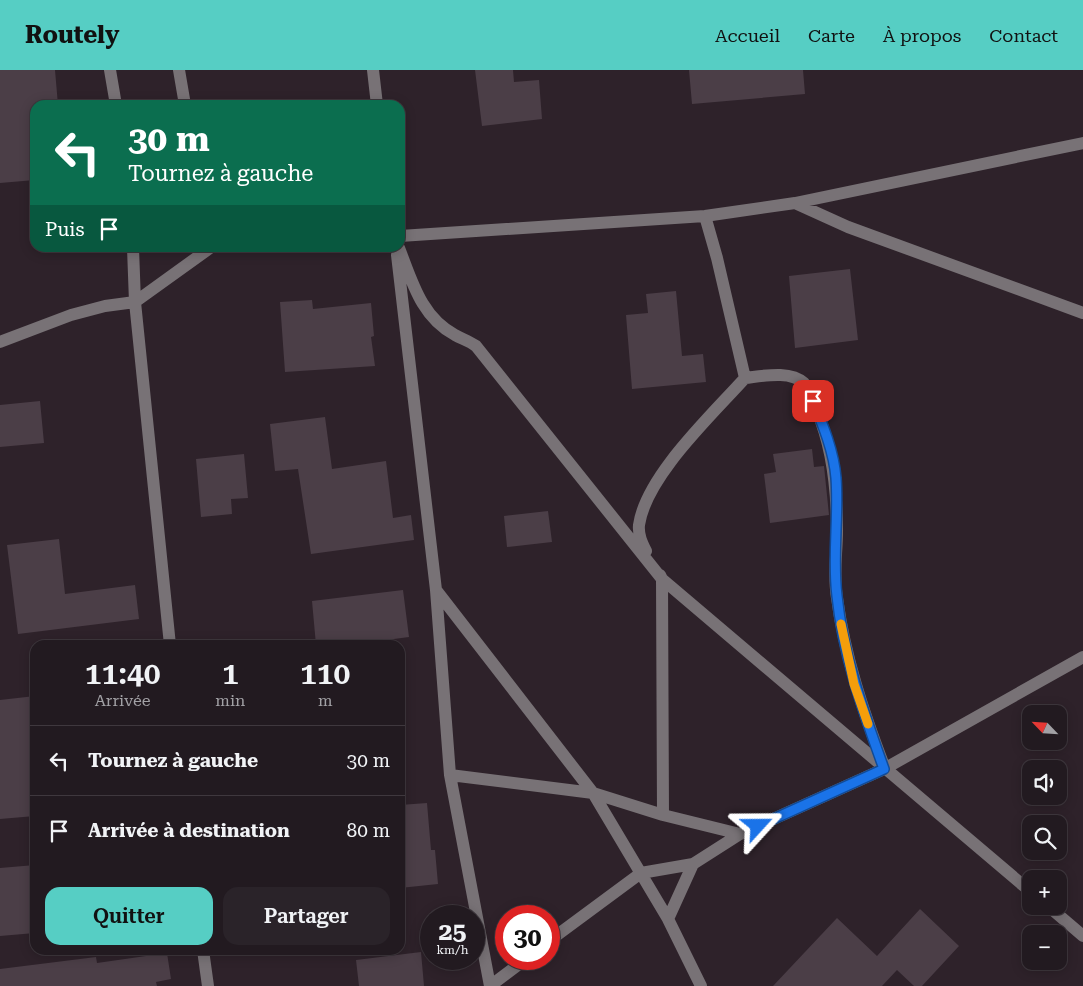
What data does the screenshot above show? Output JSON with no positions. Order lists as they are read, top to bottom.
{
  "north": "top left",
  "page": {
    "header": "Routely",
    "nav": [
      "Accueil",
      "Carte",
      "À propos",
      "Contact"
    ],
    "turn": ["30 m", "Tournez à gauche"],
    "then": "Puis",
    "eta": [
      "11:40",
      "Arrivée",
      "1",
      "min",
      "110",
      "m"
    ],
    "map_buttons": ["+", "−"],
    "list": [
      {
        "name": "Tournez à gauche",
        "value": "30 m"
      },
      {
        "name": "Arrivée à destination",
        "value": "80 m"
      }
    ],
    "buttons": ["Quitter", "Partager"],
    "speed": "25 km/h",
    "limit": "30"
  }
}
